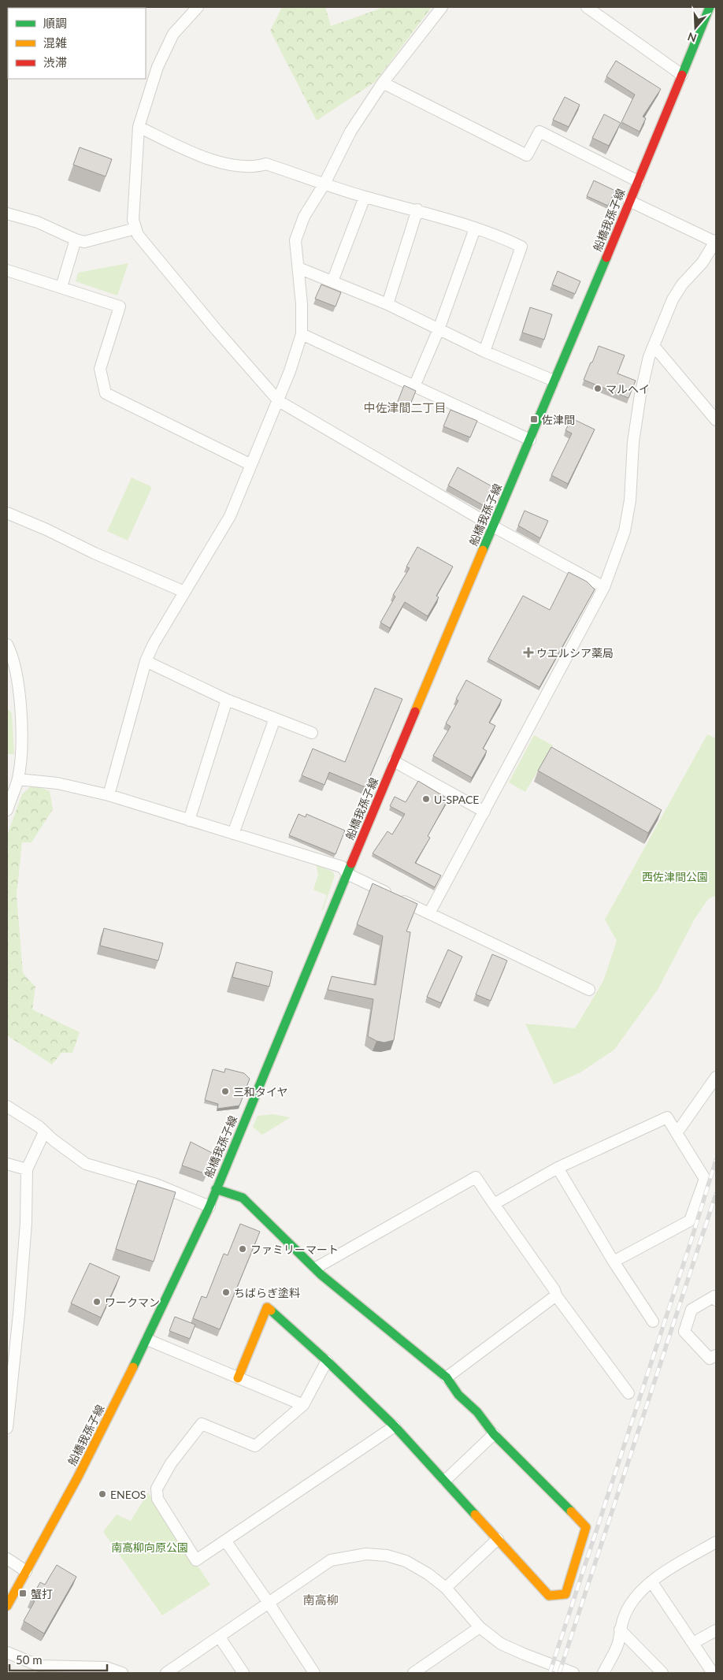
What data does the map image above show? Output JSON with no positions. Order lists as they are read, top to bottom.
{
  "streets": {
    "main road": ["船橋我孫子線"]
  },
  "districts": ["中佐津間二丁目", "南高柳"],
  "parks": ["西佐津間公園", "南高柳向原公園"],
  "places": {
    "other": [
      "マルヘイ",
      "U-SPACE",
      "三和タイヤ",
      "ファミリーマート",
      "ちばらぎ塗料",
      "ワークマン",
      "ENEOS"
    ],
    "transit": ["佐津間", "蟹打"],
    "health": ["ウエルシア薬局"]
  },
  "legend": ["順調", "混雑", "渋滞"],
  "scale_bar": "50 m",
  "north": "bottom"
}
